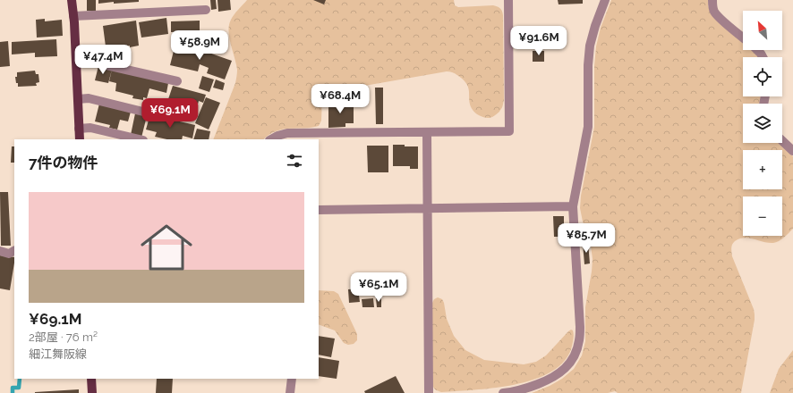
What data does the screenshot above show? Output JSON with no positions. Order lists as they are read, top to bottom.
{
  "north": "top left",
  "page": {
    "map_buttons": ["+", "−"],
    "price": [
      "¥91.6M",
      "¥58.9M",
      "¥47.4M",
      "¥68.4M",
      "¥69.1M",
      "¥85.7M",
      "¥65.1M"
    ],
    "heading": "7件の物件",
    "list": [
      {
        "name": "¥69.1M",
        "note": "2部屋 · 76 m² · 細江舞阪線"
      }
    ]
  }
}
